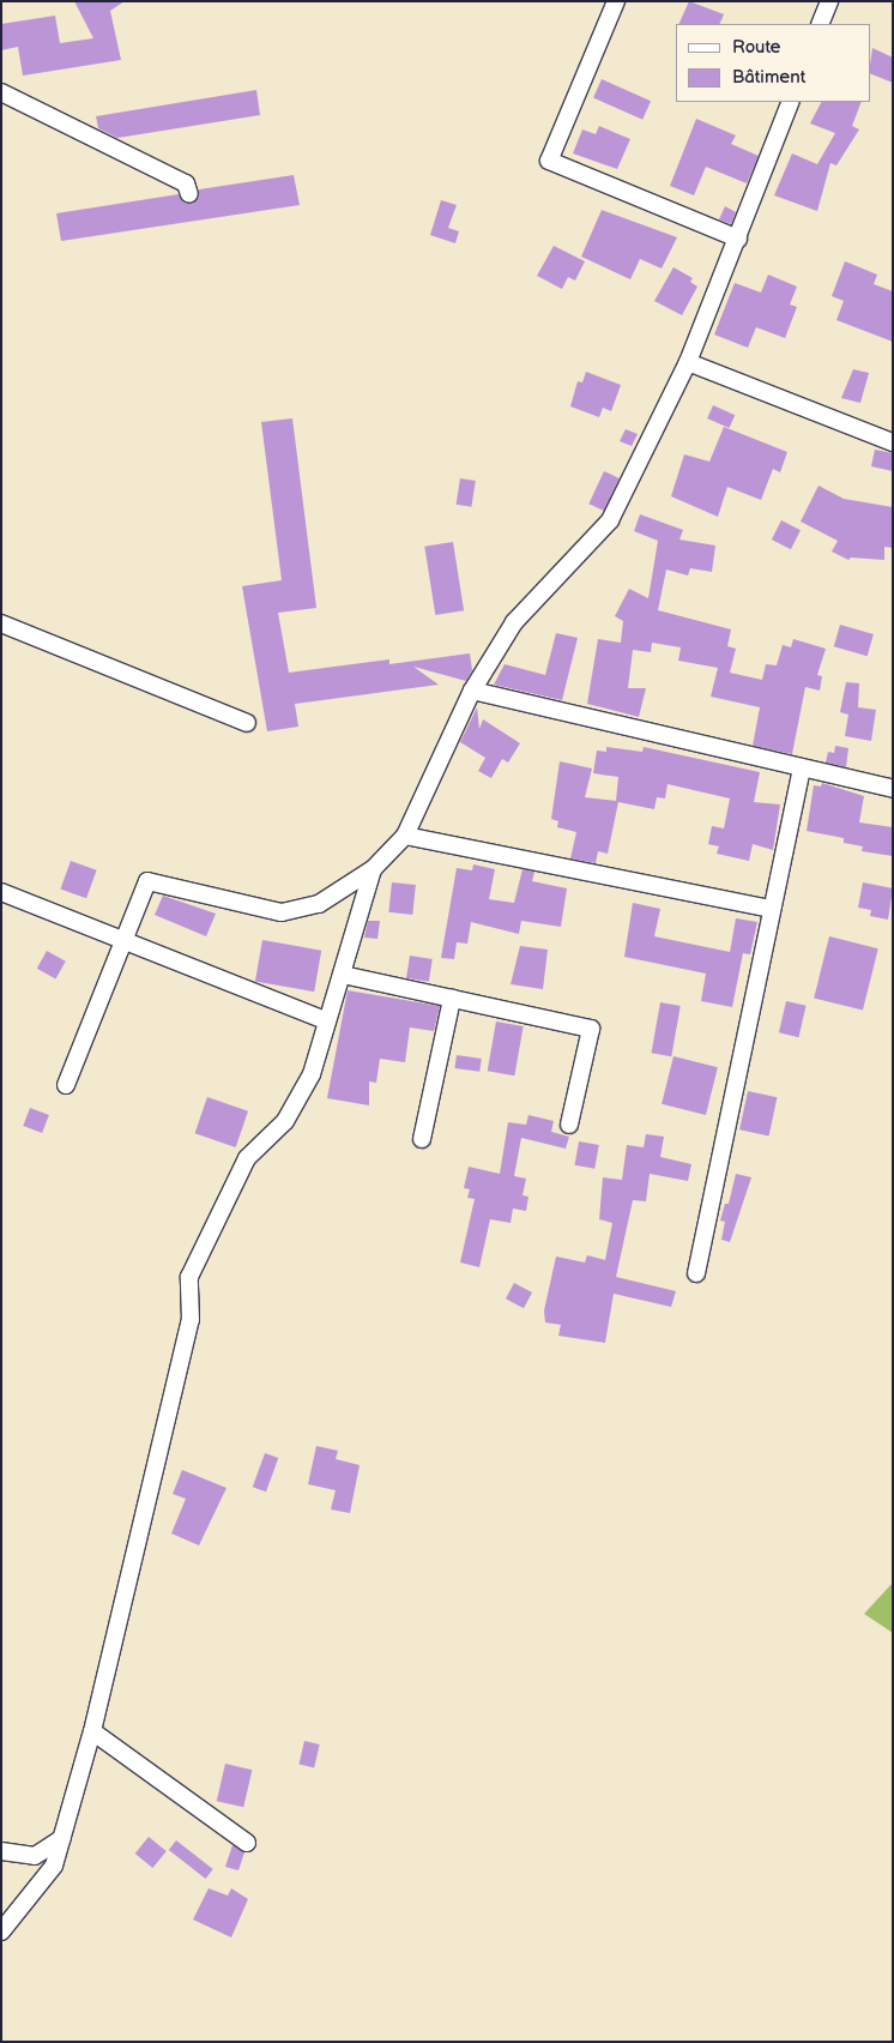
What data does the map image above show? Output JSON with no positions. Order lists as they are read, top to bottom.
{
  "legend": ["Route", "Bâtiment"]
}
